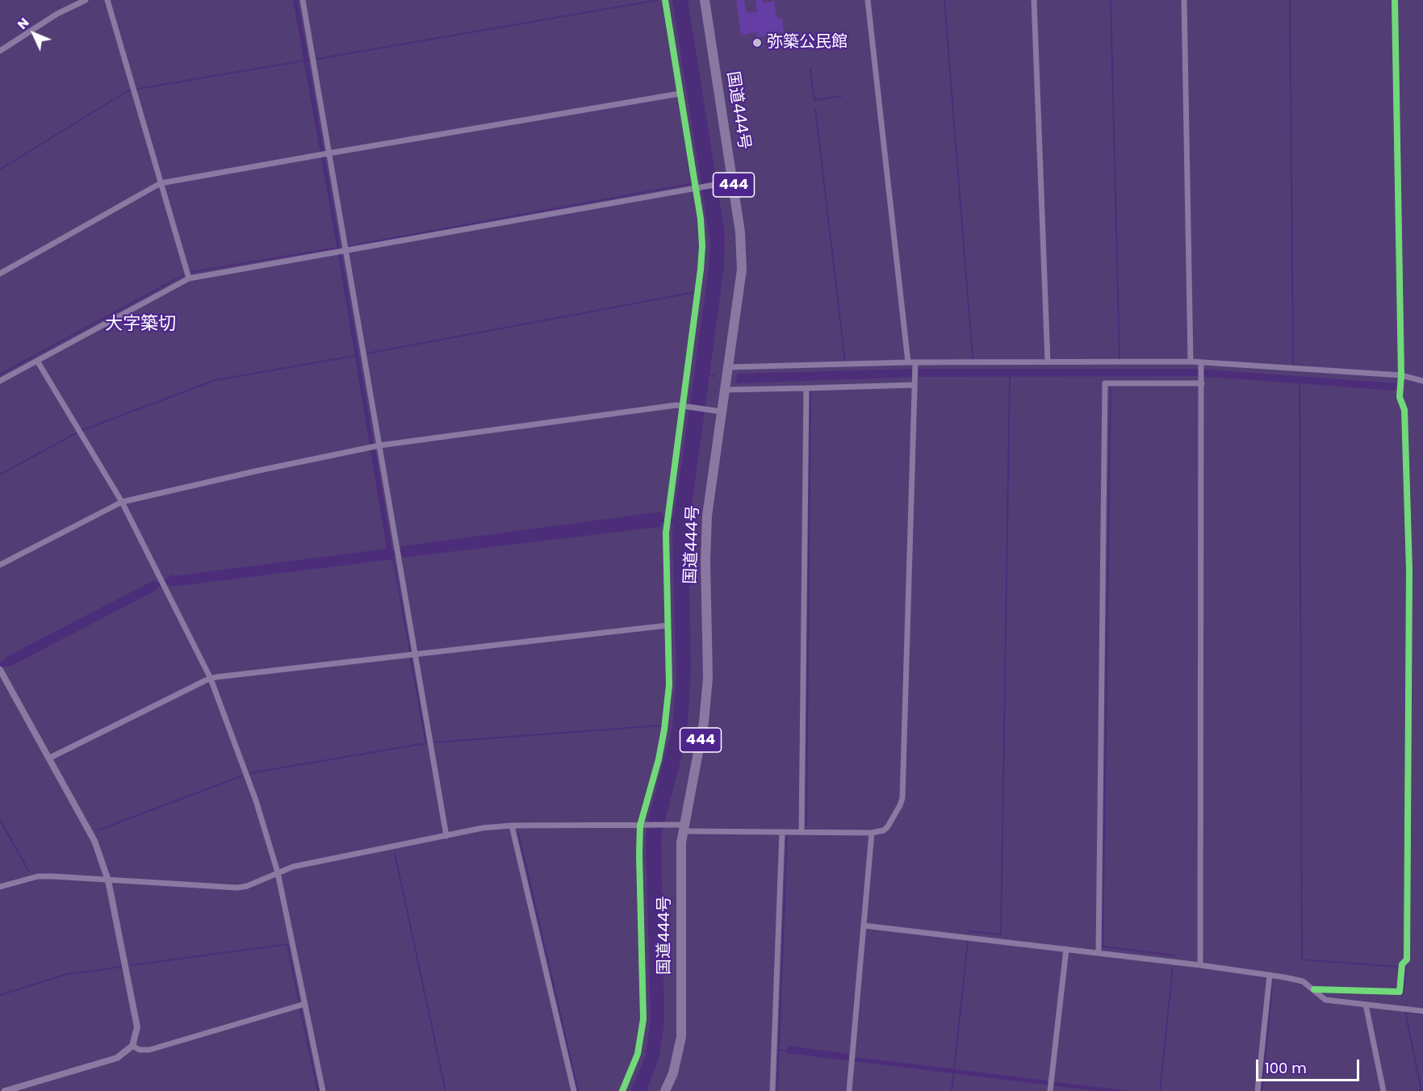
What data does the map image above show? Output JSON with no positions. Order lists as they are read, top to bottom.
{
  "streets": {
    "highway": ["国道444号", "444"]
  },
  "districts": ["大字築切"],
  "places": ["弥築公民館"],
  "scale_bar": "100 m",
  "north": "top left"
}
